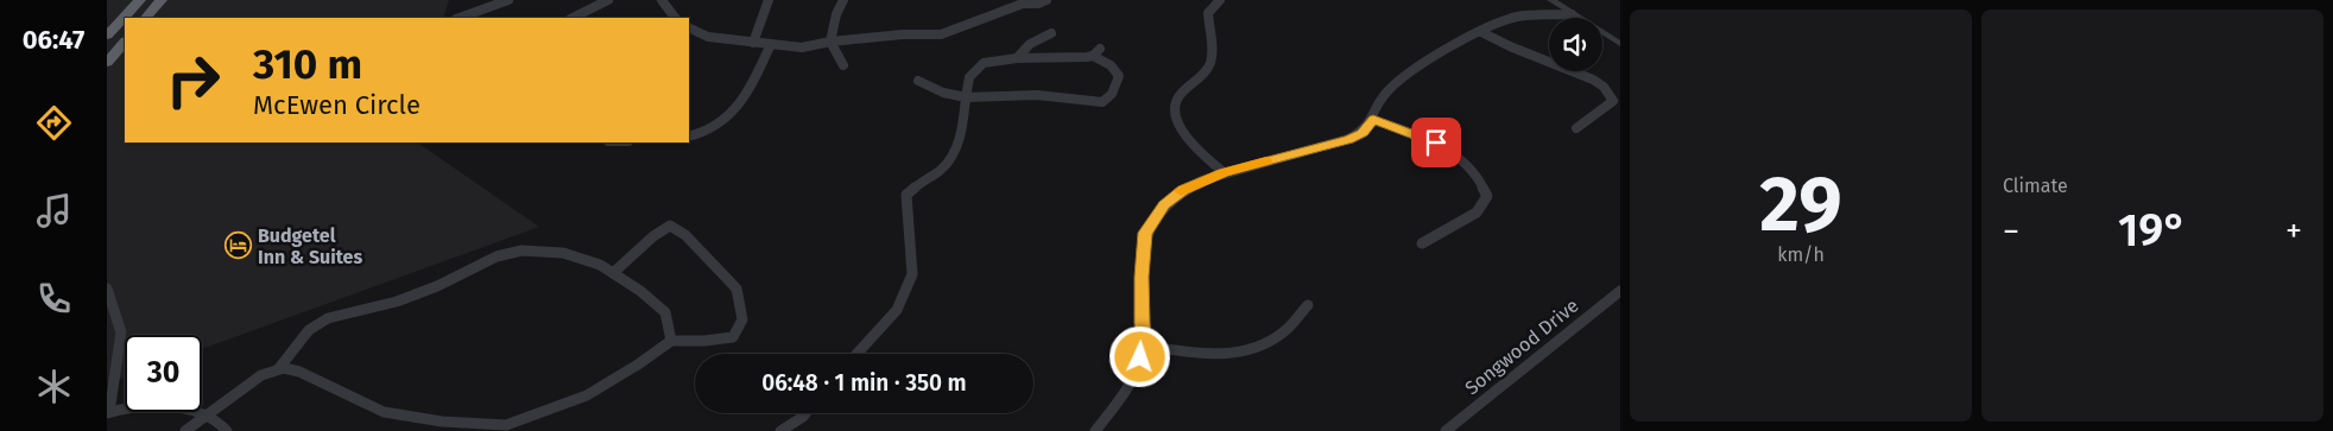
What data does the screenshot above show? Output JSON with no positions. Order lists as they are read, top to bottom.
{
  "streets": {
    "street": ["Songwood Drive"]
  },
  "places": {
    "hotel": ["Budgetel Inn & Suites"]
  },
  "page": {
    "tabs": "06:47",
    "tile": [
      ["29", "km/h"],
      "Climate"
    ],
    "turn": ["310 m", "McEwen Circle"],
    "heat": ["−", "19°", "+"],
    "limit": "30",
    "trip": "06:48 · 1 min · 350 m"
  }
}
